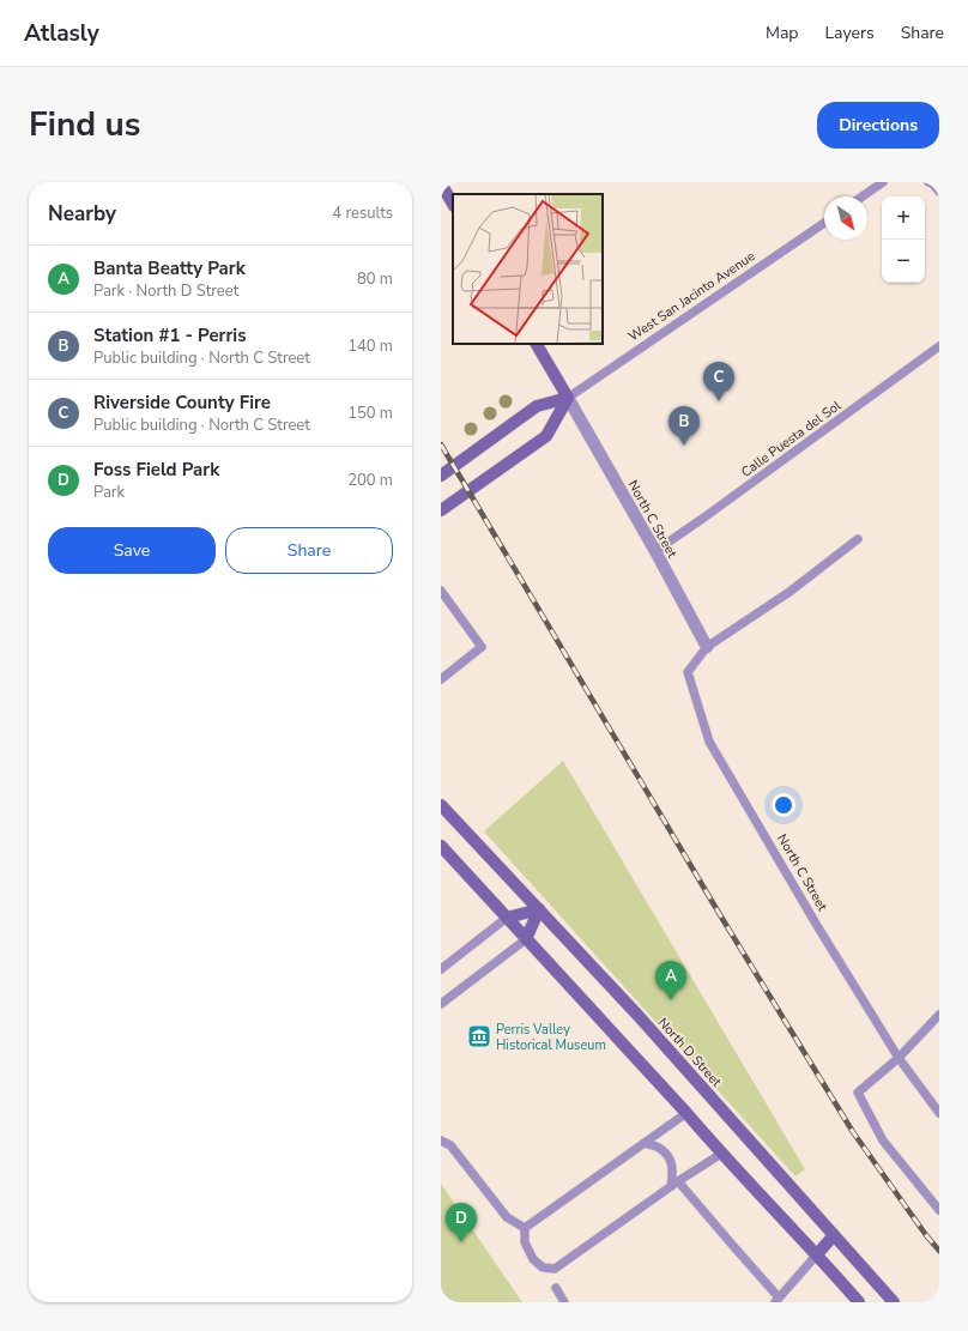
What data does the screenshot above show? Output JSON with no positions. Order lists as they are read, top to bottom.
{
  "streets": {
    "main road": ["West San Jacinto Avenue", "North D Street"],
    "street": ["North C Street"],
    "lane": ["Calle Puesta del Sol"]
  },
  "crossings": [
    ["West San Jacinto Avenue", "North C Street"],
    ["Calle Puesta del Sol", "North C Street"]
  ],
  "places": {
    "museum": ["Perris Valley Historical Museum"]
  },
  "north": "bottom right",
  "page": {
    "header": "Atlasly",
    "nav": ["Map", "Layers", "Share"],
    "title": "Find us",
    "buttons": [
      "Directions",
      ["Save", "Share"]
    ],
    "heading": ["Nearby", "4 results"],
    "map_buttons": ["+", "−"],
    "list": [
      {
        "mark": "A",
        "name": "Banta Beatty Park",
        "note": "Park · North D Street",
        "value": "80 m"
      },
      {
        "mark": "B",
        "name": "Station #1 - Perris",
        "note": "Public building · North C Street",
        "value": "140 m"
      },
      {
        "mark": "C",
        "name": "Riverside County Fire",
        "note": "Public building · North C Street",
        "value": "150 m"
      },
      {
        "mark": "D",
        "name": "Foss Field Park",
        "note": "Park",
        "value": "200 m"
      }
    ],
    "pins": [
      "C",
      "B",
      "A",
      "D"
    ]
  }
}
